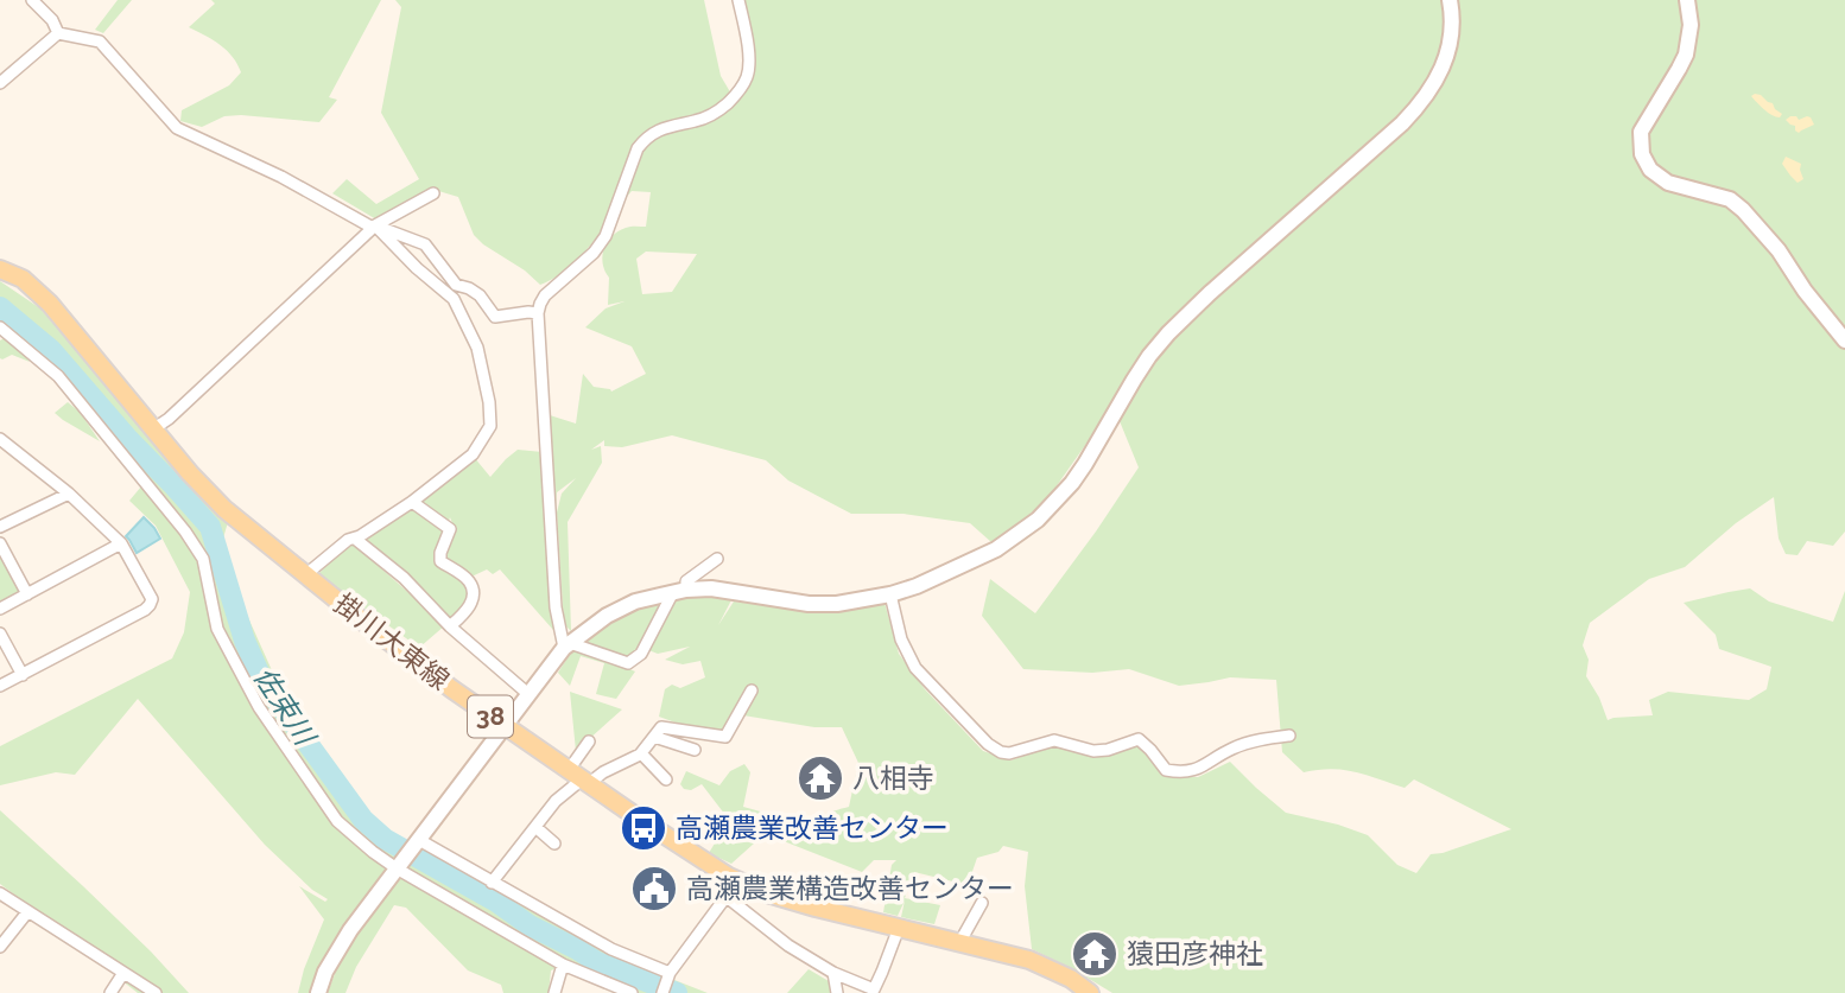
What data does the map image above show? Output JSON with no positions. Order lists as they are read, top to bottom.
{
  "streets": {
    "main road": ["掛川大東線", "38"]
  },
  "water": ["佐束川"],
  "places": {
    "temple": ["八相寺", "猿田彦神社"],
    "bus stop": ["高瀬農業改善センター"],
    "public building": ["高瀬農業構造改善センター"]
  }
}
